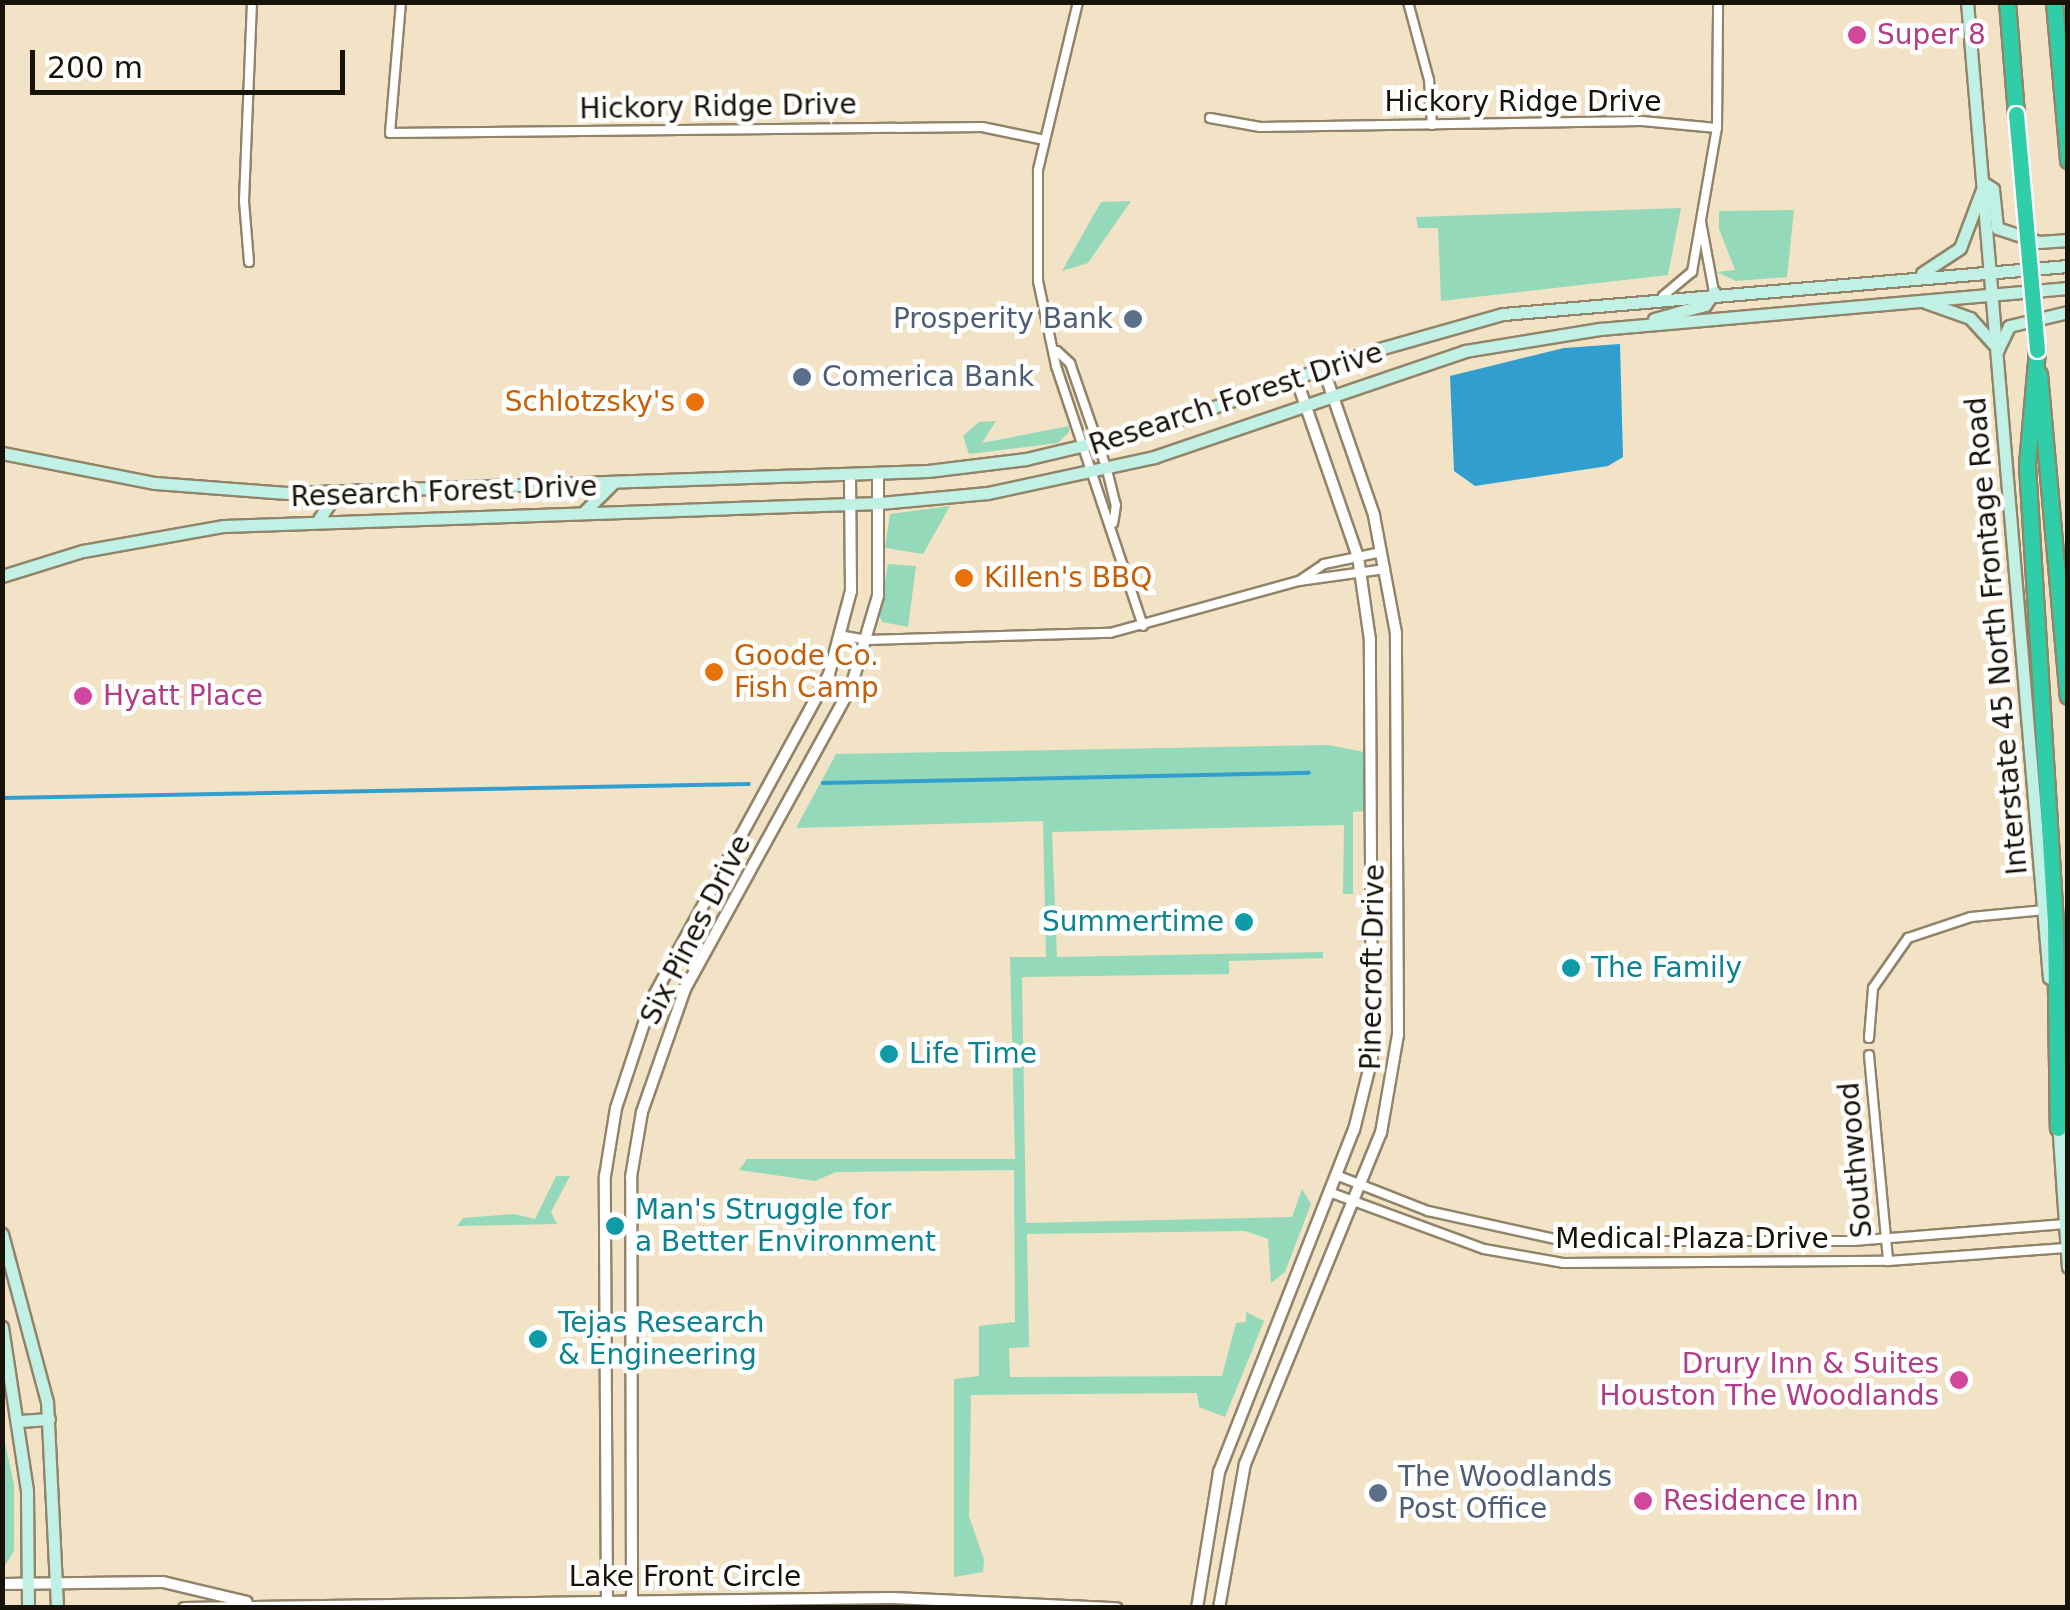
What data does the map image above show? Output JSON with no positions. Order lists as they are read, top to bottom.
{
  "streets": {
    "main road": ["Research Forest Drive", "Interstate 45 North Frontage Road"],
    "street": [
      "Hickory Ridge Drive",
      "Six Pines Drive",
      "Pinecroft Drive",
      "Southwood",
      "Medical Plaza Drive",
      "Lake Front Circle"
    ]
  },
  "crossings": [
    ["Research Forest Drive", "Interstate 45 North Frontage Road"],
    ["Research Forest Drive", "Six Pines Drive"],
    ["Research Forest Drive", "Pinecroft Drive"],
    ["Interstate 45 North Frontage Road", "Medical Plaza Drive"],
    ["Six Pines Drive", "Lake Front Circle"],
    ["Pinecroft Drive", "Medical Plaza Drive"],
    ["Southwood", "Medical Plaza Drive"]
  ],
  "places": [
    "Super 8",
    "Prosperity Bank",
    "Comerica Bank",
    "Schlotzsky's",
    "Killen's BBQ",
    "Goode Co. Fish Camp",
    "Hyatt Place",
    "Summertime",
    "The Family",
    "Life Time",
    "Man's Struggle for a Better Environment",
    "Tejas Research & Engineering",
    "Drury Inn & Suites Houston The Woodlands",
    "The Woodlands Post Office",
    "Residence Inn"
  ],
  "scale_bar": "200 m"
}
